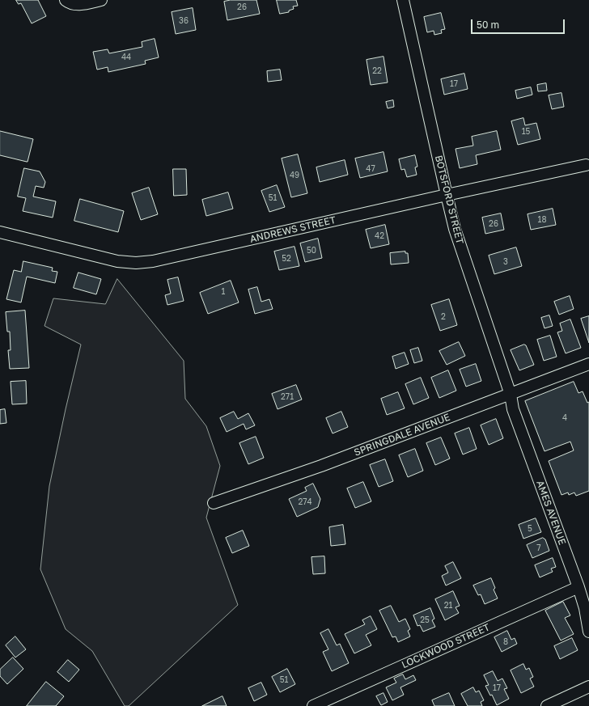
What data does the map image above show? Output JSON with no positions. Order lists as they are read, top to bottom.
{
  "streets": {
    "street": [
      "BOTSFORD STREET",
      "ANDREWS STREET",
      "SPRINGDALE AVENUE",
      "AMES AVENUE",
      "LOCKWOOD STREET"
    ]
  },
  "crossings": [
    ["BOTSFORD STREET", "ANDREWS STREET"],
    ["BOTSFORD STREET", "SPRINGDALE AVENUE"],
    ["BOTSFORD STREET", "AMES AVENUE"],
    ["SPRINGDALE AVENUE", "AMES AVENUE"],
    ["AMES AVENUE", "LOCKWOOD STREET"]
  ],
  "house_numbers": [
    "26",
    "36",
    "44",
    "22",
    "17",
    "15",
    "47",
    "49",
    "51",
    "18",
    "26",
    "42",
    "50",
    "52",
    "3",
    "1",
    "2",
    "271",
    "4",
    "274",
    "5",
    "7",
    "21",
    "25",
    "8",
    "51",
    "17"
  ],
  "scale_bar": "50 m"
}
